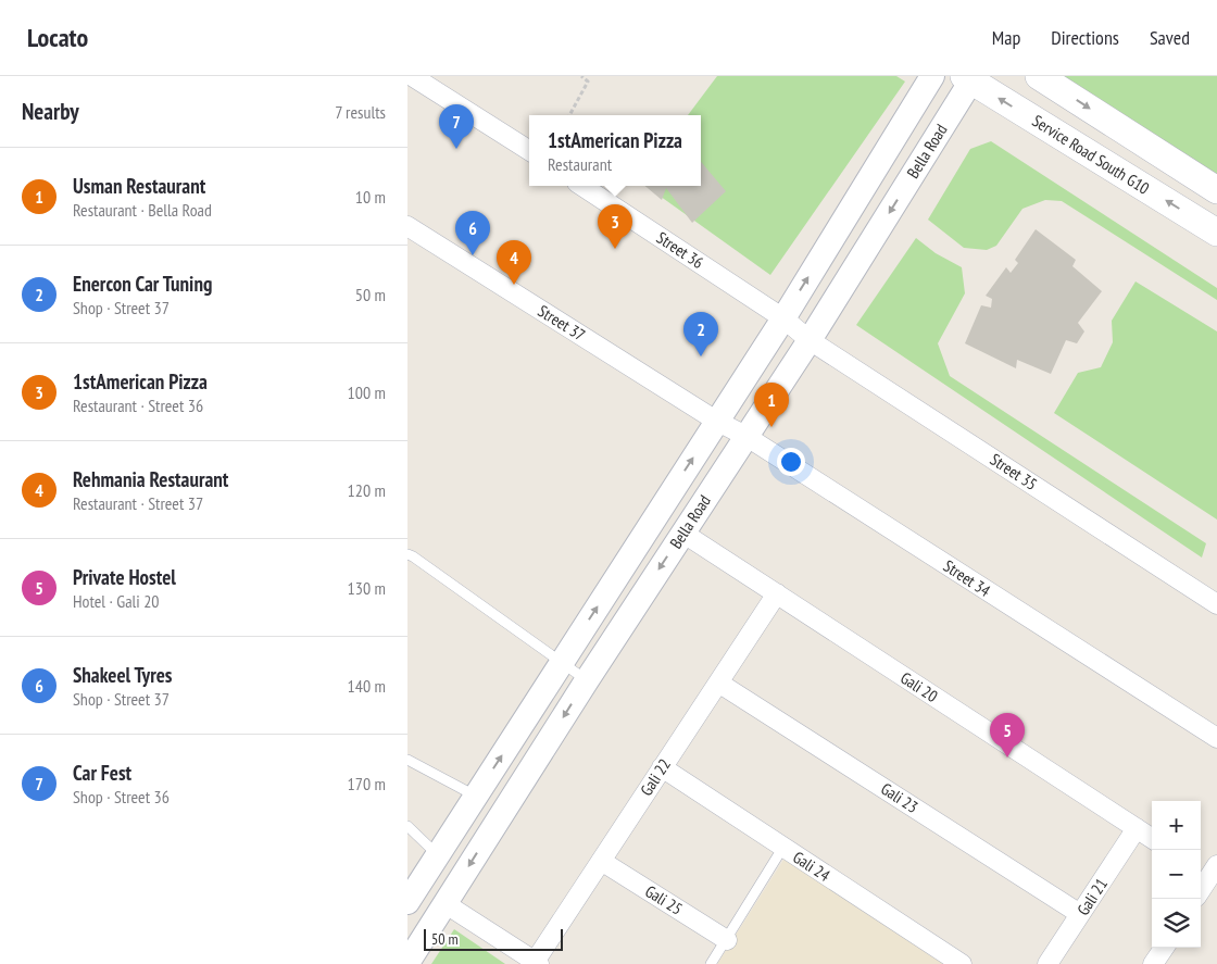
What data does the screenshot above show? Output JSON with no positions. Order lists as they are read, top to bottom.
{
  "streets": {
    "main road": ["Service Road South G10"],
    "street": [
      "Bella Road",
      "Street 36",
      "Street 37",
      "Street 35",
      "Street 34",
      "Gali 20",
      "Gali 22",
      "Gali 23",
      "Gali 24",
      "Gali 21",
      "Gali 25"
    ]
  },
  "crossings": [
    ["Bella Road", "Service Road South G10"],
    ["Bella Road", "Street 36"],
    ["Bella Road", "Street 37"],
    ["Bella Road", "Street 35"],
    ["Bella Road", "Street 34"],
    ["Bella Road", "Gali 20"],
    ["Street 36", "Street 35"],
    ["Street 37", "Street 34"],
    ["Gali 20", "Gali 22"],
    ["Gali 20", "Gali 21"],
    ["Gali 22", "Gali 23"],
    ["Gali 22", "Gali 24"],
    ["Gali 22", "Gali 25"],
    ["Gali 23", "Gali 21"]
  ],
  "scale_bar": "50 m",
  "page": {
    "header": "Locato",
    "nav": ["Map", "Directions", "Saved"],
    "heading": ["Nearby", "7 results"],
    "pins": [
      "7",
      "3",
      "6",
      "4",
      "2",
      "1",
      "5"
    ],
    "popup": ["1stAmerican Pizza", "Restaurant"],
    "list": [
      {
        "mark": "1",
        "name": "Usman Restaurant",
        "note": "Restaurant · Bella Road",
        "value": "10 m"
      },
      {
        "mark": "2",
        "name": "Enercon Car Tuning",
        "note": "Shop · Street 37",
        "value": "50 m"
      },
      {
        "mark": "3",
        "name": "1stAmerican Pizza",
        "note": "Restaurant · Street 36",
        "value": "100 m"
      },
      {
        "mark": "4",
        "name": "Rehmania Restaurant",
        "note": "Restaurant · Street 37",
        "value": "120 m"
      },
      {
        "mark": "5",
        "name": "Private Hostel",
        "note": "Hotel · Gali 20",
        "value": "130 m"
      },
      {
        "mark": "6",
        "name": "Shakeel Tyres",
        "note": "Shop · Street 37",
        "value": "140 m"
      },
      {
        "mark": "7",
        "name": "Car Fest",
        "note": "Shop · Street 36",
        "value": "170 m"
      }
    ],
    "map_buttons": ["+", "−"],
    "scale": "50 m"
  }
}
